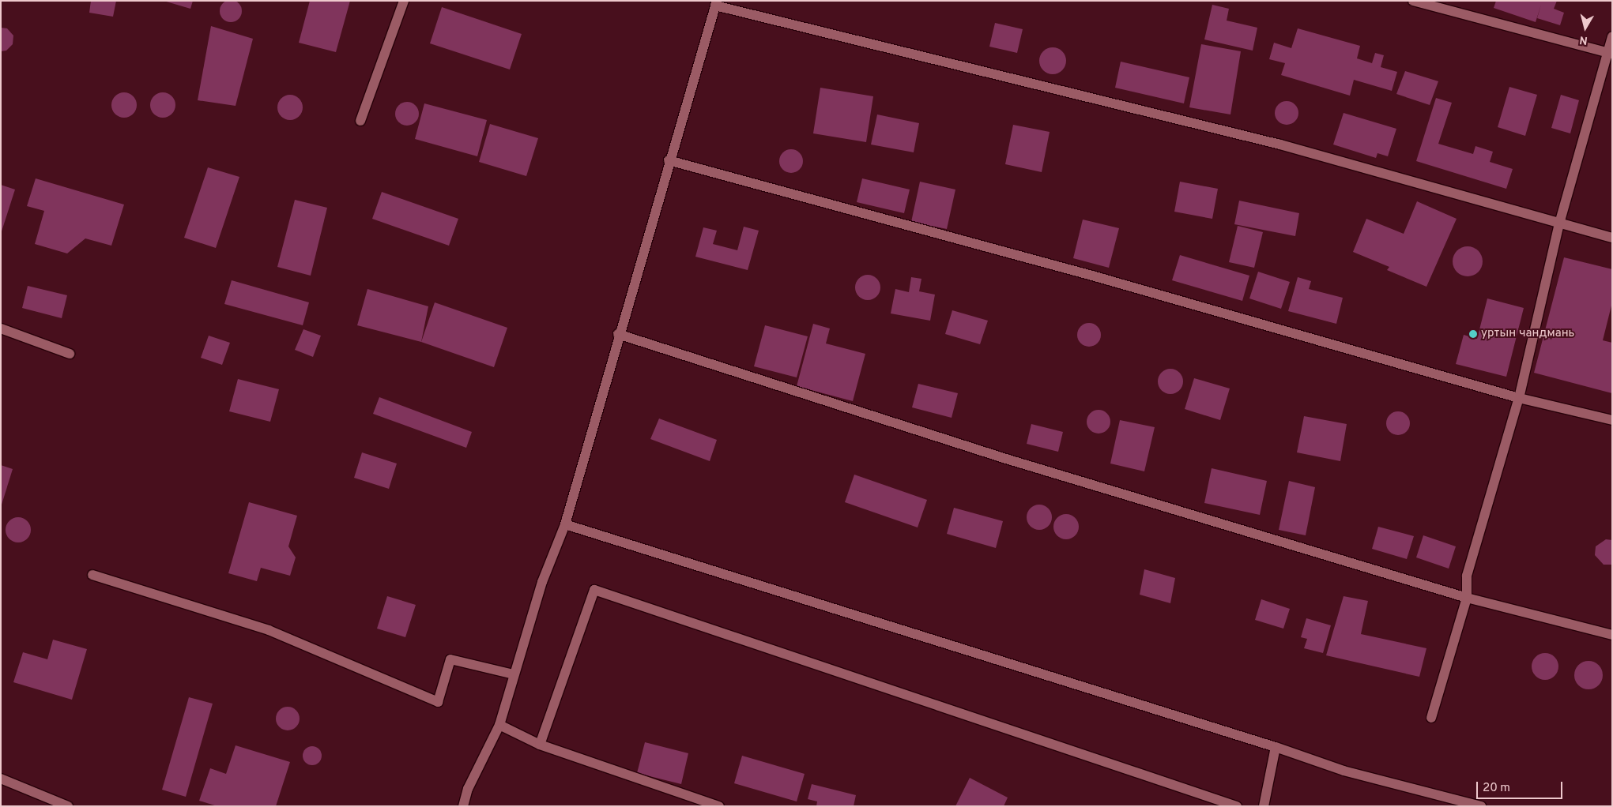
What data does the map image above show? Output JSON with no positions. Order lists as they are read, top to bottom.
{
  "places": ["уртын чандмань"],
  "scale_bar": "20 m",
  "north": "bottom"
}
